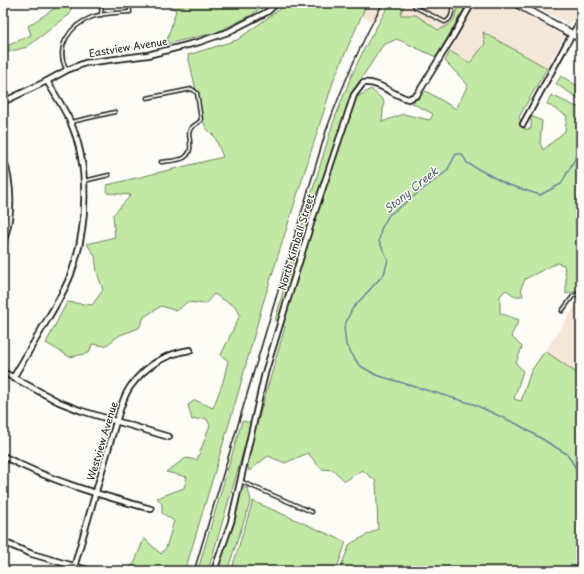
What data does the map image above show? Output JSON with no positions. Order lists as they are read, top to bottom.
{
  "streets": {
    "street": ["Eastview Avenue", "North Kimball Street", "Westview Avenue"]
  },
  "water": ["Stony Creek"]
}
